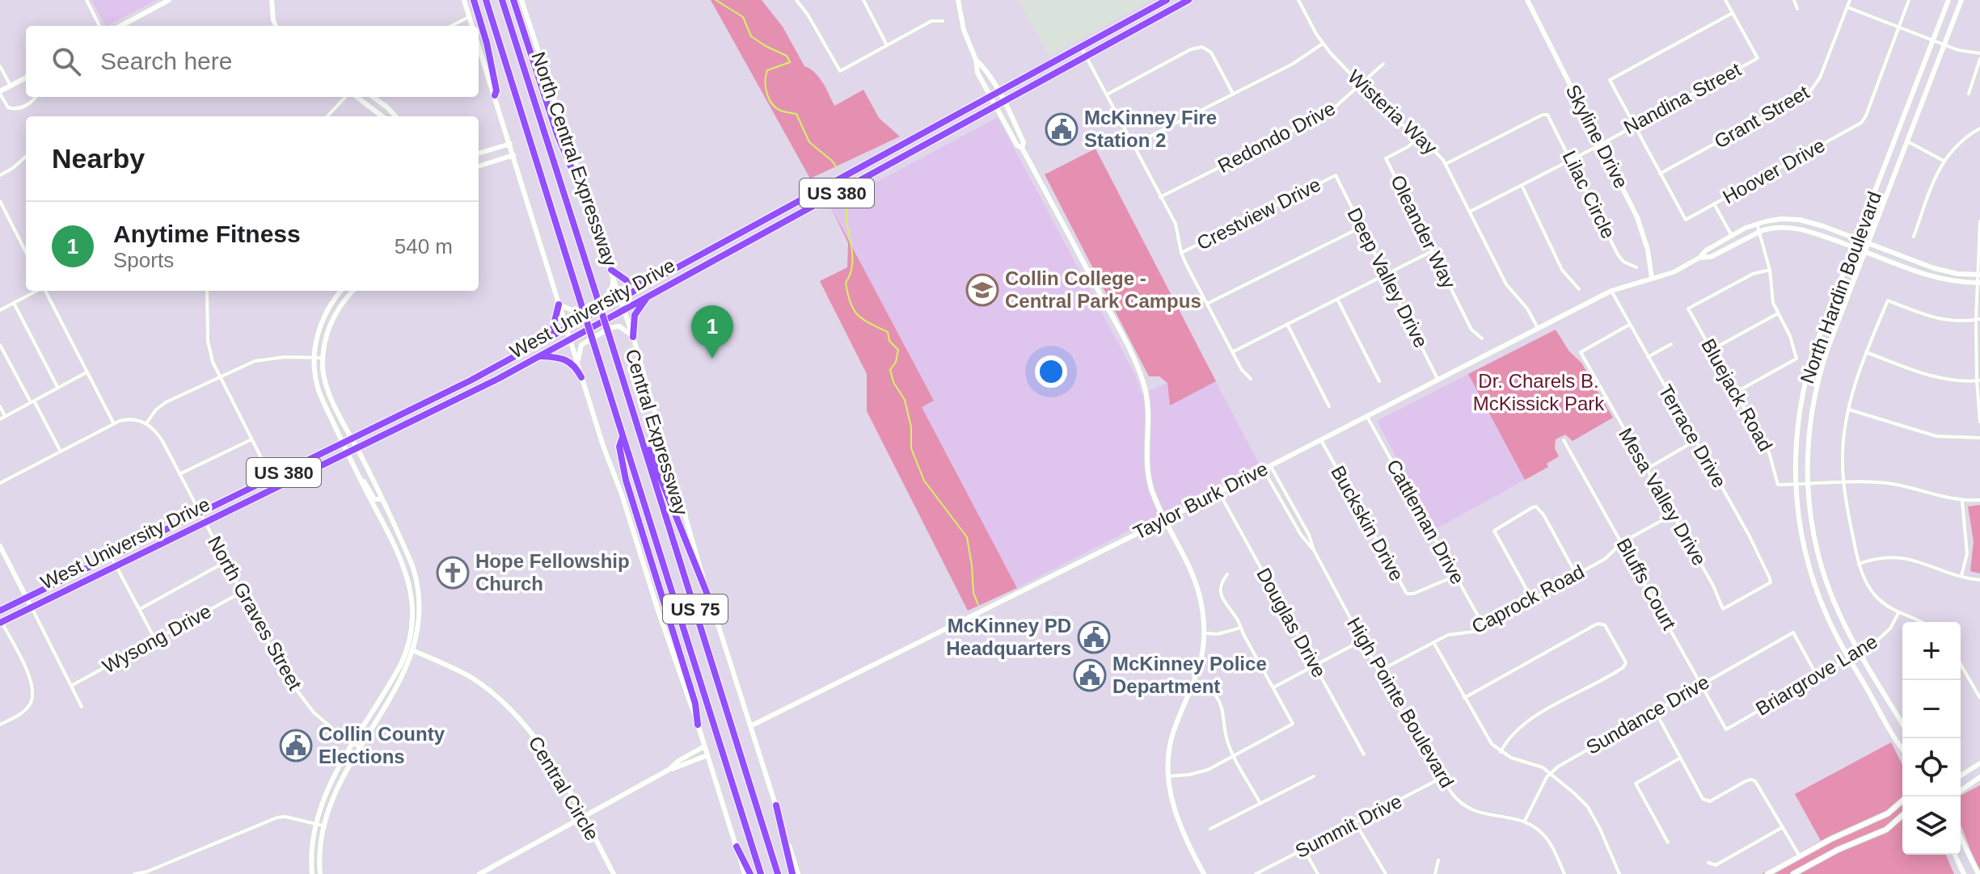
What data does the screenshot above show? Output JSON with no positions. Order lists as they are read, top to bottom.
{
  "streets": {
    "highway": [
      "US 380",
      "West University Drive",
      "Central Expressway",
      "US 75"
    ],
    "street": [
      "Nandina Street",
      "Wisteria Way",
      "Grant Street",
      "Skyline Drive",
      "Redondo Drive",
      "North Central Expressway",
      "Hoover Drive",
      "Lilac Circle",
      "Crestview Drive",
      "Oleander Way",
      "Deep Valley Drive",
      "North Hardin Boulevard",
      "Bluejack Road",
      "Terrace Drive",
      "Mesa Valley Drive",
      "Taylor Burk Drive",
      "Cattleman Drive",
      "Buckskin Drive",
      "Bluffs Court",
      "Caprock Road",
      "North Graves Street",
      "Douglas Drive",
      "Wysong Drive",
      "Briargrove Lane",
      "High Pointe Boulevard",
      "Sundance Drive",
      "Central Circle",
      "Summit Drive"
    ]
  },
  "crossings": [
    ["Nandina Street", "Wisteria Way"],
    ["Nandina Street", "Skyline Drive"],
    ["Nandina Street", "Lilac Circle"],
    ["Wisteria Way", "Redondo Drive"],
    ["Wisteria Way", "Lilac Circle"],
    ["Wisteria Way", "Oleander Way"],
    ["Wisteria Way", "Taylor Burk Drive"],
    ["Grant Street", "Hoover Drive"],
    ["Skyline Drive", "Taylor Burk Drive"],
    ["North Central Expressway", "West University Drive"],
    ["North Central Expressway", "Taylor Burk Drive"],
    ["Crestview Drive", "Deep Valley Drive"],
    ["Deep Valley Drive", "Taylor Burk Drive"],
    ["North Hardin Boulevard", "Bluejack Road"],
    ["North Hardin Boulevard", "Briargrove Lane"],
    ["West University Drive", "North Graves Street"],
    ["Terrace Drive", "Mesa Valley Drive"],
    ["Terrace Drive", "Taylor Burk Drive"],
    ["Mesa Valley Drive", "Caprock Road"],
    ["Taylor Burk Drive", "Cattleman Drive"],
    ["Taylor Burk Drive", "Buckskin Drive"],
    ["Taylor Burk Drive", "Douglas Drive"],
    ["Taylor Burk Drive", "High Pointe Boulevard"],
    ["Cattleman Drive", "Buckskin Drive"],
    ["Cattleman Drive", "Caprock Road"],
    ["Bluffs Court", "Caprock Road"],
    ["Bluffs Court", "Briargrove Lane"],
    ["Bluffs Court", "Sundance Drive"],
    ["Caprock Road", "High Pointe Boulevard"],
    ["North Graves Street", "Wysong Drive"],
    ["Briargrove Lane", "Sundance Drive"],
    ["High Pointe Boulevard", "Sundance Drive"],
    ["High Pointe Boulevard", "Summit Drive"]
  ],
  "parks": ["Dr. Charels B. McKissick Park"],
  "places": {
    "public building": [
      "McKinney Fire Station 2",
      "McKinney PD Headquarters",
      "McKinney Police Department",
      "Collin County Elections"
    ],
    "school or university": ["Collin College - Central Park Campus"],
    "church": ["Hope Fellowship Church"]
  },
  "page": {
    "search": "Search here",
    "heading": "Nearby",
    "list": [
      {
        "mark": "1",
        "name": "Anytime Fitness",
        "note": "Sports",
        "value": "540 m"
      }
    ],
    "pins": "1",
    "map_buttons": ["+", "−"]
  }
}
